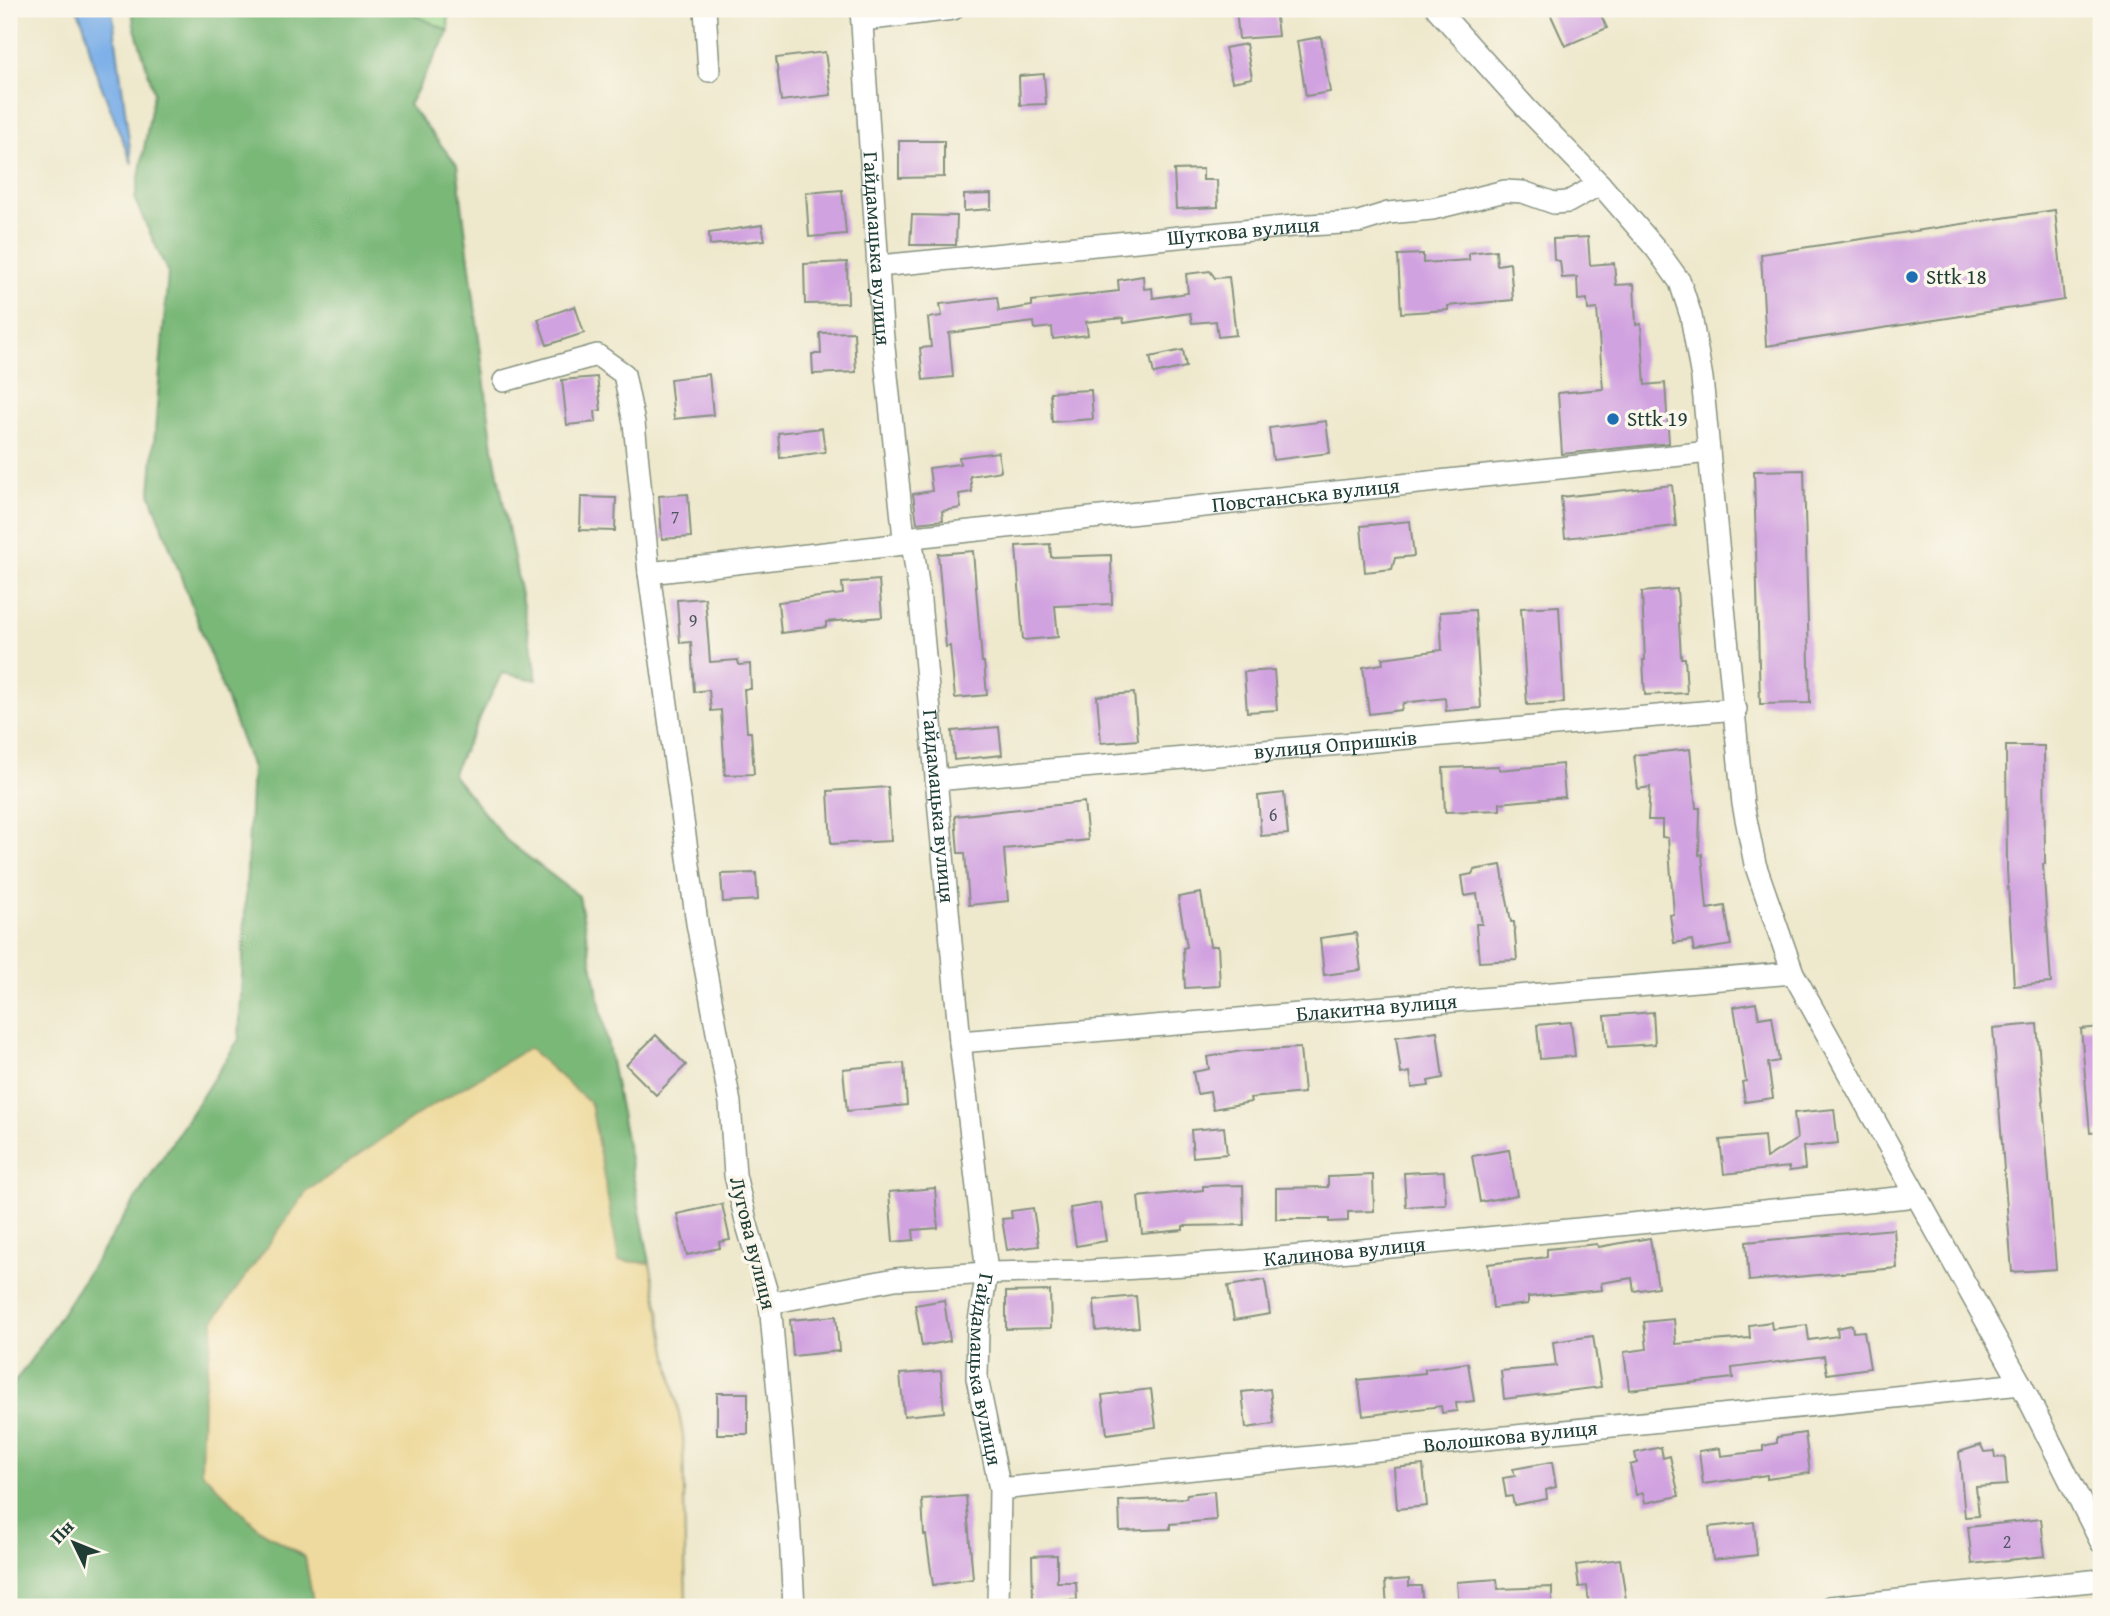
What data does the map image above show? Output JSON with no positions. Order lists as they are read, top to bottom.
{
  "streets": {
    "street": [
      "Шуткова вулиця",
      "Гайдамацька вулиця",
      "Повстанська вулиця",
      "вулиця Опришків",
      "Блакитна вулиця",
      "Лугова вулиця",
      "Калинова вулиця",
      "Волошкова вулиця"
    ]
  },
  "crossings": [
    ["Шуткова вулиця", "Гайдамацька вулиця"],
    ["Гайдамацька вулиця", "Повстанська вулиця"],
    ["Гайдамацька вулиця", "вулиця Опришків"],
    ["Гайдамацька вулиця", "Блакитна вулиця"],
    ["Гайдамацька вулиця", "Калинова вулиця"],
    ["Гайдамацька вулиця", "Волошкова вулиця"],
    ["Повстанська вулиця", "Лугова вулиця"],
    ["Лугова вулиця", "Калинова вулиця"]
  ],
  "places": ["Sttk 18", "Sttk 19"],
  "house_numbers": [
    "7",
    "9",
    "6",
    "2"
  ],
  "north": "top left"
}
